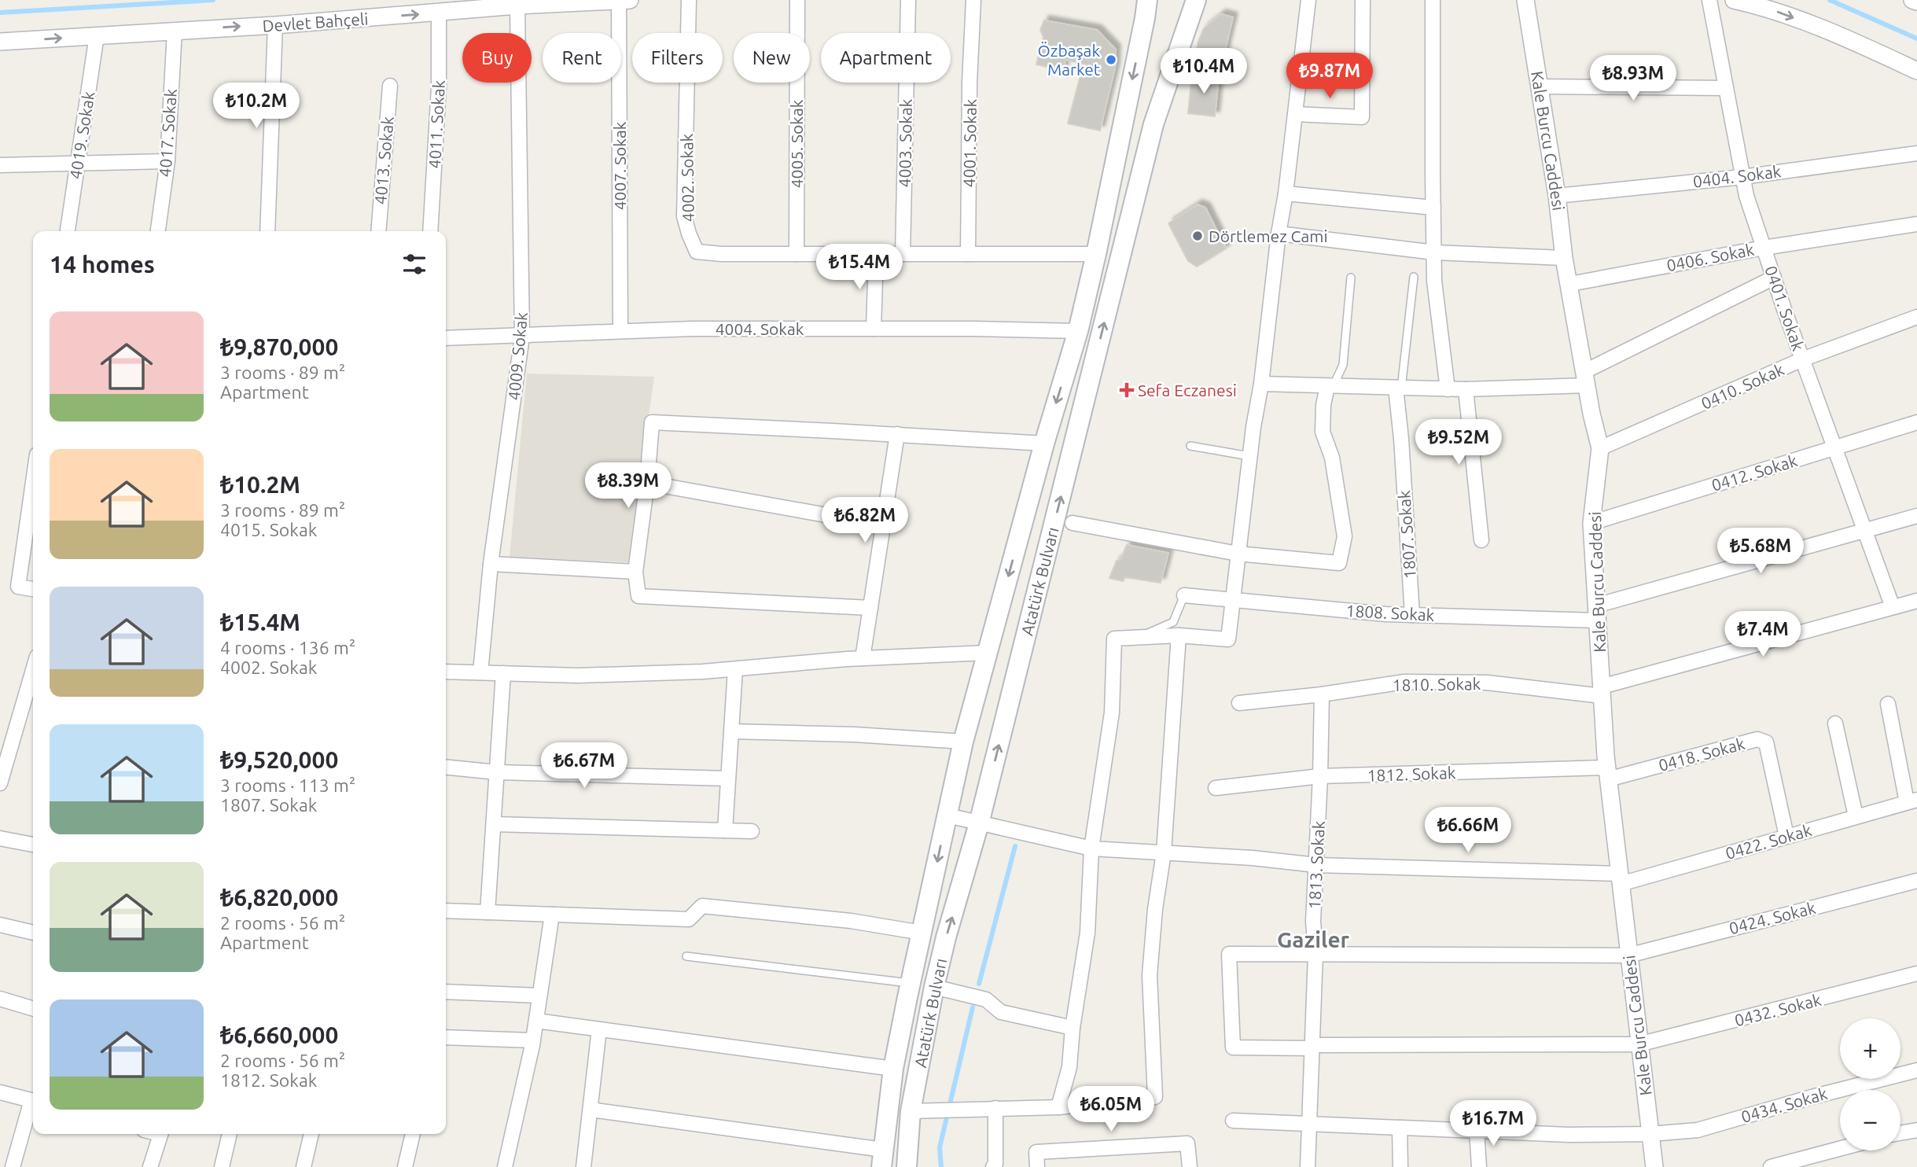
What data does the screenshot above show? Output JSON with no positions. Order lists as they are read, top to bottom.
{
  "streets": {
    "main road": ["Atatürk Bulvarı"],
    "street": [
      "Devlet Bahçeli",
      "4011. Sokak",
      "4017. Sokak",
      "4019. Sokak",
      "Kale Burcu Caddesi",
      "4003. Sokak",
      "4001. Sokak",
      "4005. Sokak",
      "4013. Sokak",
      "4007. Sokak",
      "0404. Sokak",
      "4002. Sokak",
      "0406. Sokak",
      "0401. Sokak",
      "4004. Sokak",
      "4009. Sokak",
      "0410. Sokak",
      "0412. Sokak",
      "1807. Sokak",
      "1808. Sokak",
      "1810. Sokak",
      "0418. Sokak",
      "1812. Sokak",
      "0422. Sokak",
      "1813. Sokak",
      "0424. Sokak",
      "0432. Sokak",
      "0434. Sokak"
    ]
  },
  "crossings": [
    ["Devlet Bahçeli", "4011. Sokak"],
    ["Devlet Bahçeli", "4017. Sokak"],
    ["Devlet Bahçeli", "4019. Sokak"],
    ["Devlet Bahçeli", "4007. Sokak"],
    ["Devlet Bahçeli", "4009. Sokak"],
    ["Kale Burcu Caddesi", "0404. Sokak"],
    ["Kale Burcu Caddesi", "0406. Sokak"],
    ["Kale Burcu Caddesi", "0410. Sokak"],
    ["Kale Burcu Caddesi", "0412. Sokak"],
    ["Kale Burcu Caddesi", "1808. Sokak"],
    ["Kale Burcu Caddesi", "1810. Sokak"],
    ["Kale Burcu Caddesi", "0418. Sokak"],
    ["Kale Burcu Caddesi", "1812. Sokak"],
    ["Kale Burcu Caddesi", "0422. Sokak"],
    ["Kale Burcu Caddesi", "0424. Sokak"],
    ["Kale Burcu Caddesi", "0432. Sokak"],
    ["Kale Burcu Caddesi", "0434. Sokak"],
    ["4003. Sokak", "4002. Sokak"],
    ["4001. Sokak", "4002. Sokak"],
    ["4005. Sokak", "4002. Sokak"],
    ["4007. Sokak", "4004. Sokak"],
    ["0404. Sokak", "0401. Sokak"],
    ["4002. Sokak", "Atatürk Bulvarı"],
    ["0406. Sokak", "0401. Sokak"],
    ["0401. Sokak", "0410. Sokak"],
    ["0401. Sokak", "0412. Sokak"],
    ["0401. Sokak", "1808. Sokak"],
    ["4004. Sokak", "4009. Sokak"],
    ["4004. Sokak", "Atatürk Bulvarı"],
    ["1807. Sokak", "1808. Sokak"],
    ["Atatürk Bulvarı", "0422. Sokak"],
    ["1810. Sokak", "1813. Sokak"],
    ["0418. Sokak", "1812. Sokak"],
    ["0418. Sokak", "0422. Sokak"],
    ["1812. Sokak", "1813. Sokak"],
    ["0422. Sokak", "1813. Sokak"],
    ["1813. Sokak", "0424. Sokak"],
    ["1813. Sokak", "0432. Sokak"],
    ["1813. Sokak", "0434. Sokak"],
    ["0424. Sokak", "0432. Sokak"]
  ],
  "one_way": ["Devlet Bahçeli"],
  "districts": ["Gaziler"],
  "places": {
    "other": ["Özbaşak Market", "Dörtlemez Cami"],
    "health": ["Sefa Eczanesi"]
  },
  "page": {
    "chip": [
      "Buy",
      "Rent",
      "Filters",
      "New",
      "Apartment"
    ],
    "price": [
      "₺10.4M",
      "₺9.87M",
      "₺8.93M",
      "₺10.2M",
      "₺15.4M",
      "₺9.52M",
      "₺8.39M",
      "₺6.82M",
      "₺5.68M",
      "₺7.4M",
      "₺6.67M",
      "₺6.66M",
      "₺6.05M",
      "₺16.7M"
    ],
    "heading": "14 homes",
    "list": [
      {
        "name": "₺9,870,000",
        "note": "3 rooms · 89 m² · Apartment"
      },
      {
        "name": "₺10.2M",
        "note": "3 rooms · 89 m² · 4015. Sokak"
      },
      {
        "name": "₺15.4M",
        "note": "4 rooms · 136 m² · 4002. Sokak"
      },
      {
        "name": "₺9,520,000",
        "note": "3 rooms · 113 m² · 1807. Sokak"
      },
      {
        "name": "₺6,820,000",
        "note": "2 rooms · 56 m² · Apartment"
      },
      {
        "name": "₺6,660,000",
        "note": "2 rooms · 56 m² · 1812. Sokak"
      }
    ],
    "map_buttons": ["+", "−"]
  }
}
